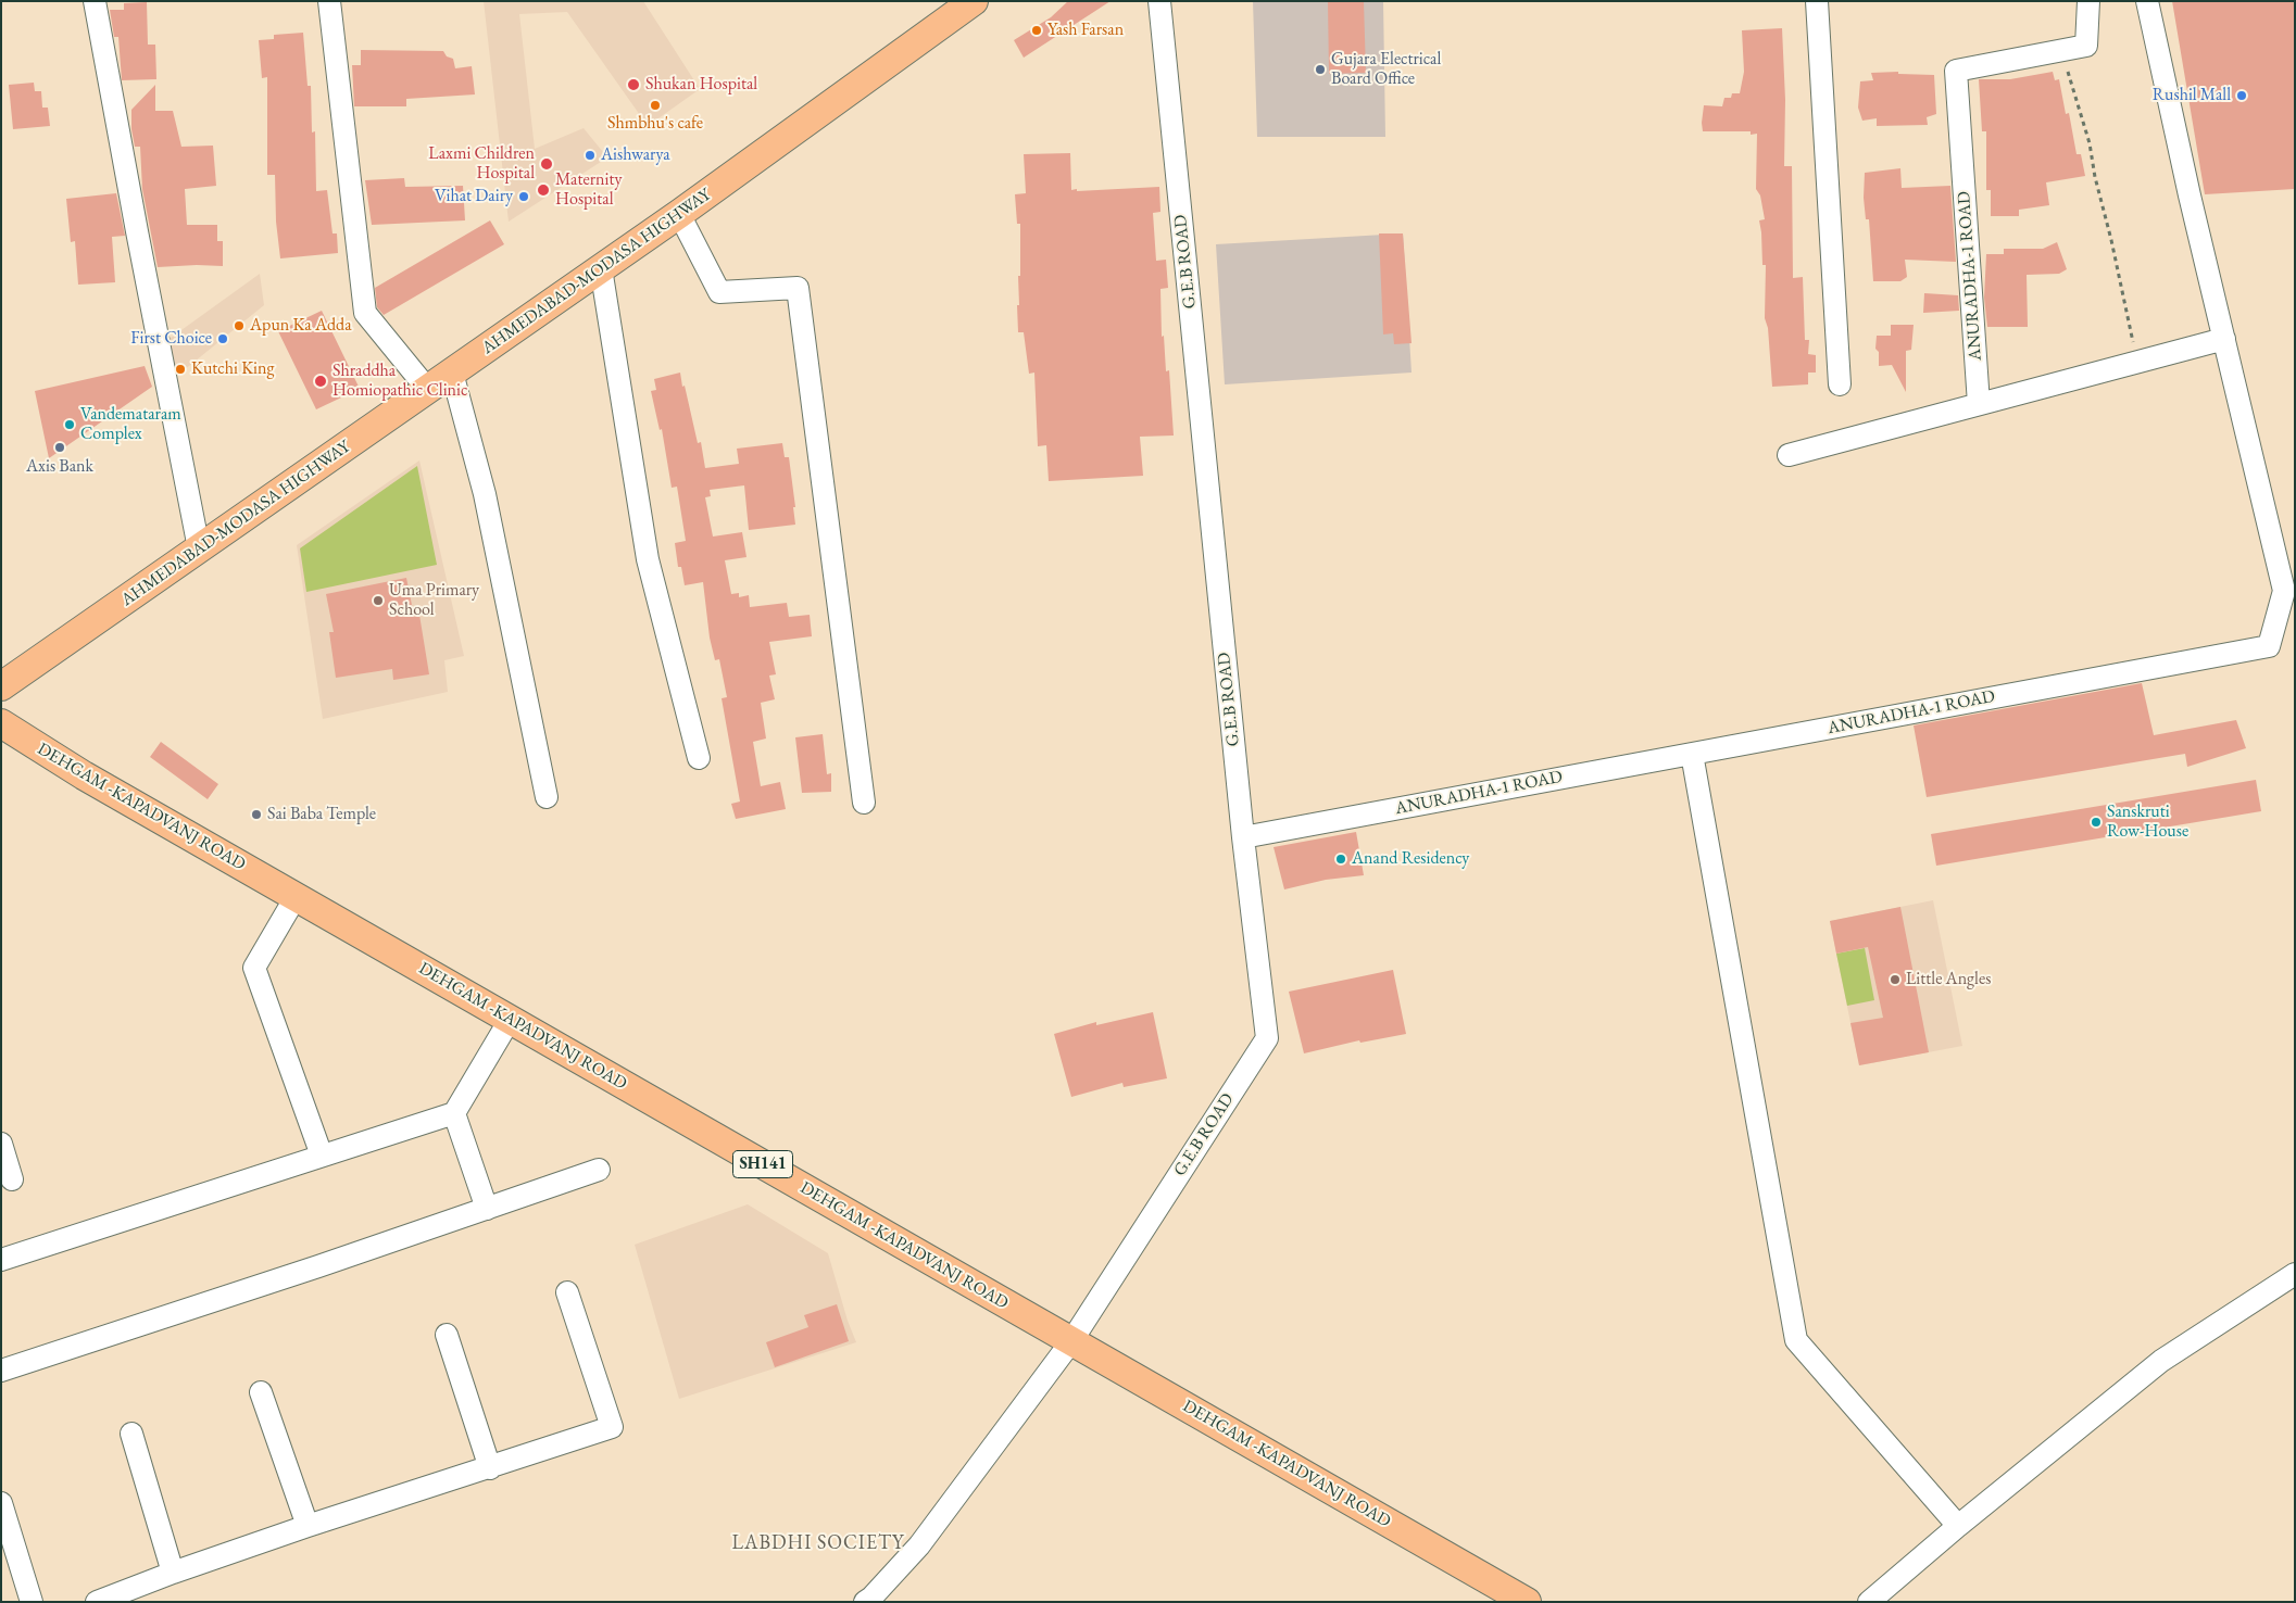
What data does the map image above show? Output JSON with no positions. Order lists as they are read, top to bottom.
{
  "streets": {
    "main road": ["AHMEDABAD-MODASA HIGHWAY", "DEHGAM -KAPADVANJ ROAD", "SH141"],
    "street": ["G.E.B ROAD", "ANURADHA-1 ROAD"]
  },
  "crossings": [
    ["G.E.B ROAD", "ANURADHA-1 ROAD"],
    ["G.E.B ROAD", "DEHGAM -KAPADVANJ ROAD"]
  ],
  "districts": ["LABDHI SOCIETY"],
  "places": [
    "Yash Farsan",
    "Gujara Electrical Board Office",
    "Shukan Hospital",
    "Rushil Mall",
    "Shmbhu's cafe",
    "Aishwarya",
    "Laxmi Children Hospital",
    "Maternity Hospital",
    "Vihat Dairy",
    "Apun Ka Adda",
    "First Choice",
    "Kutchi King",
    "Shraddha Homiopathic Clinic",
    "Vandemataram Complex",
    "Axis Bank",
    "Uma Primary School",
    "Sai Baba Temple",
    "Sanskruti Row-House",
    "Anand Residency",
    "Little Angles"
  ]
}
